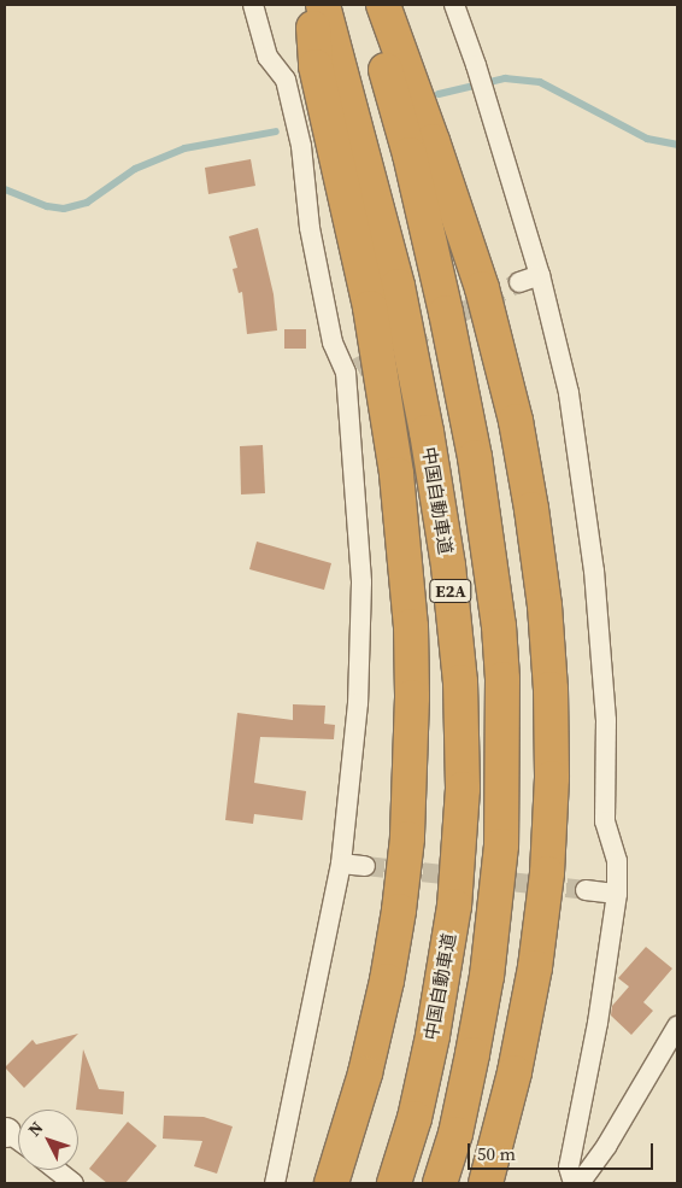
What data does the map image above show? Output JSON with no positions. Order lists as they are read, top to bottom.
{
  "streets": {
    "highway": ["中国自動車道", "E2A"]
  },
  "scale_bar": "50 m",
  "north": "top left"
}
